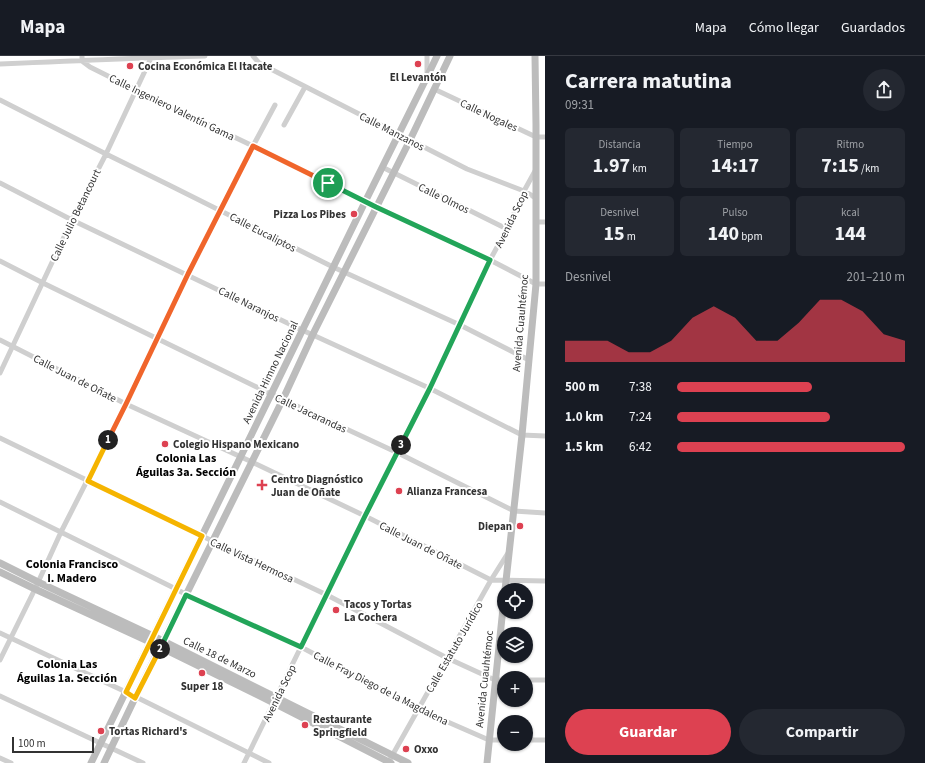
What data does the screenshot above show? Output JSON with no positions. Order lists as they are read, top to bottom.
{
  "streets": {
    "main road": ["Avenida Cuauhtémoc", "Avenida Himno Nacional", "Calle 18 de Marzo"],
    "street": [
      "Calle Ingeniero Valentín Gama",
      "Calle Nogales",
      "Calle Manzanos",
      "Calle Olmos",
      "Calle Julio Betancourt",
      "Avenida Scop",
      "Calle Eucaliptos",
      "Calle Naranjos",
      "Calle Juan de Oñate",
      "Calle Jacarandas",
      "Calle Vista Hermosa",
      "Calle Estatuto Jurídico",
      "Calle Fray Diego de la Magdalena"
    ]
  },
  "crossings": [
    ["Calle Ingeniero Valentín Gama", "Calle Julio Betancourt"],
    ["Calle Ingeniero Valentín Gama", "Avenida Scop"],
    ["Calle Ingeniero Valentín Gama", "Avenida Cuauhtémoc"],
    ["Calle Ingeniero Valentín Gama", "Avenida Himno Nacional"],
    ["Calle Nogales", "Avenida Cuauhtémoc"],
    ["Calle Nogales", "Avenida Himno Nacional"],
    ["Calle Manzanos", "Avenida Scop"],
    ["Calle Manzanos", "Avenida Cuauhtémoc"],
    ["Calle Manzanos", "Avenida Himno Nacional"],
    ["Calle Olmos", "Avenida Scop"],
    ["Calle Olmos", "Avenida Himno Nacional"],
    ["Calle Julio Betancourt", "Calle Eucaliptos"],
    ["Calle Julio Betancourt", "Calle Naranjos"],
    ["Calle Julio Betancourt", "Calle Juan de Oñate"],
    ["Calle Julio Betancourt", "Calle Jacarandas"],
    ["Avenida Scop", "Calle Eucaliptos"],
    ["Avenida Scop", "Calle Naranjos"],
    ["Avenida Scop", "Avenida Cuauhtémoc"],
    ["Avenida Scop", "Calle Juan de Oñate"],
    ["Avenida Scop", "Calle Jacarandas"],
    ["Avenida Scop", "Calle Vista Hermosa"],
    ["Avenida Scop", "Calle 18 de Marzo"],
    ["Avenida Scop", "Calle Fray Diego de la Magdalena"],
    ["Calle Eucaliptos", "Avenida Cuauhtémoc"],
    ["Calle Eucaliptos", "Avenida Himno Nacional"],
    ["Calle Naranjos", "Avenida Cuauhtémoc"],
    ["Calle Naranjos", "Avenida Himno Nacional"],
    ["Avenida Cuauhtémoc", "Calle Juan de Oñate"],
    ["Avenida Cuauhtémoc", "Calle Jacarandas"],
    ["Avenida Cuauhtémoc", "Calle Vista Hermosa"],
    ["Avenida Cuauhtémoc", "Calle Estatuto Jurídico"],
    ["Avenida Cuauhtémoc", "Calle Fray Diego de la Magdalena"],
    ["Avenida Himno Nacional", "Calle Juan de Oñate"],
    ["Avenida Himno Nacional", "Calle Jacarandas"],
    ["Avenida Himno Nacional", "Calle Vista Hermosa"],
    ["Avenida Himno Nacional", "Calle 18 de Marzo"],
    ["Avenida Himno Nacional", "Calle Fray Diego de la Magdalena"],
    ["Calle Juan de Oñate", "Calle Estatuto Jurídico"],
    ["Calle Vista Hermosa", "Calle Estatuto Jurídico"],
    ["Calle Estatuto Jurídico", "Calle 18 de Marzo"],
    ["Calle Estatuto Jurídico", "Calle Fray Diego de la Magdalena"]
  ],
  "districts": ["Colonia Las Águilas 3a. Sección", "Colonia Francisco I. Madero", "Colonia Las Águilas 1a. Sección"],
  "places": {
    "other": [
      "El Levantón",
      "Cocina Económica El Itacate",
      "Pizza Los Pibes",
      "Colegio Hispano Mexicano",
      "Alianza Francesa",
      "Diepan",
      "Tacos y Tortas La Cochera",
      "Super 18",
      "Restaurante Springfield",
      "Tortas Richard's",
      "Oxxo"
    ],
    "health": ["Centro Diagnóstico Juan de Oñate"]
  },
  "scale_bar": "100 m",
  "page": {
    "header": "Mapa",
    "nav": ["Mapa", "Cómo llegar", "Guardados"],
    "heading": ["Carrera matutina", "09:31"],
    "stats": [
      ["Distancia", "1.97 km"],
      ["Tiempo", "14:17"],
      ["Ritmo", "7:15 /km"],
      ["Desnivel", "15 m"],
      ["Pulso", "140 bpm"],
      ["kcal", "144"]
    ],
    "chart": ["Desnivel", "201–210 m"],
    "list": [
      {
        "name": "500 m",
        "note": "7:38"
      },
      {
        "name": "1.0 km",
        "note": "7:24"
      },
      {
        "name": "1.5 km",
        "note": "6:42"
      }
    ],
    "pins": ["1", "3", "2"],
    "map_buttons": ["+", "−"],
    "buttons": ["Guardar", "Compartir"],
    "scale": "100 m"
  }
}
